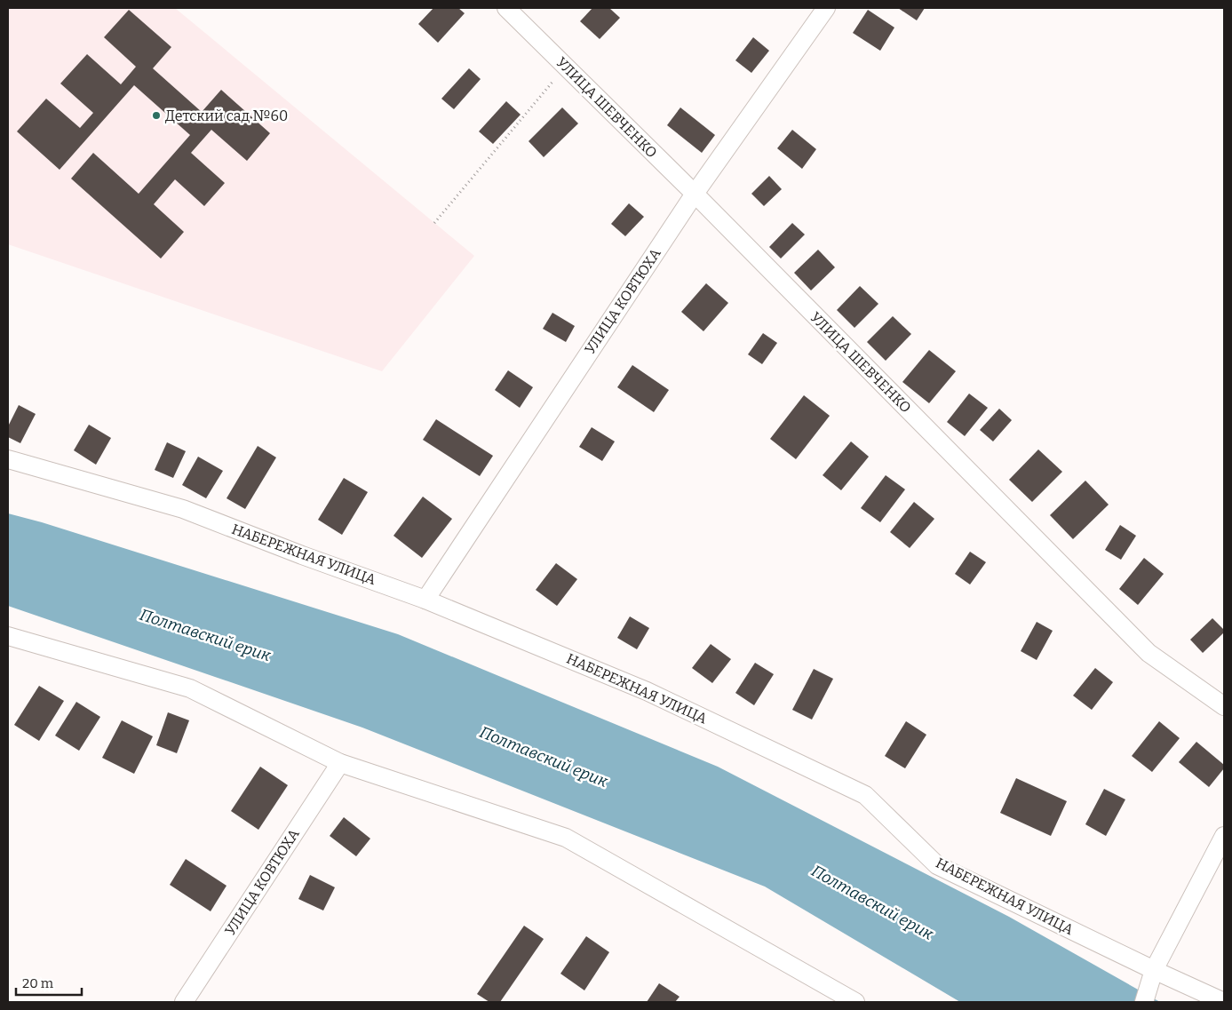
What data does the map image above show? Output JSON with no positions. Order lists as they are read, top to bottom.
{
  "streets": {
    "street": ["УЛИЦА ШЕВЧЕНКО", "УЛИЦА КОВТЮХА", "НАБЕРЕЖНАЯ УЛИЦА"]
  },
  "crossings": [
    ["УЛИЦА ШЕВЧЕНКО", "УЛИЦА КОВТЮХА"],
    ["УЛИЦА КОВТЮХА", "НАБЕРЕЖНАЯ УЛИЦА"]
  ],
  "water": ["Полтавский ерик"],
  "places": ["Детский сад №60"],
  "scale_bar": "20 m"
}
